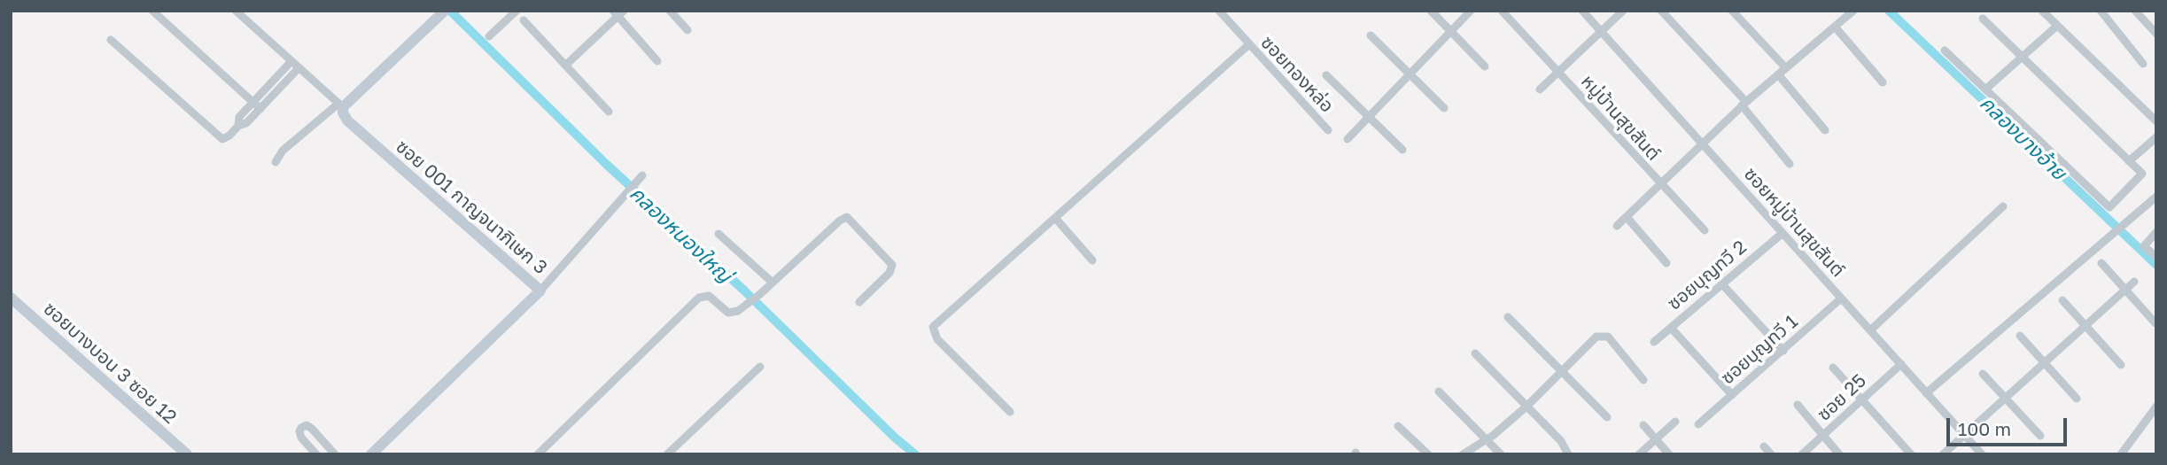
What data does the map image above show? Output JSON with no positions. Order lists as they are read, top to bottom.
{
  "streets": {
    "street": [
      "ซอยทองหล่อ",
      "หมู่บ้านสุขสันต์",
      "ซอย 001 กาญจนาภิเษก 3",
      "ซอยหมู่บ้านสุขสันต์",
      "ซอยบุญทวี 2",
      "ซอยบุญทวี 1",
      "ซอยบางบอน 3 ซอย 12",
      "ซอย 25"
    ]
  },
  "crossings": [
    ["หมู่บ้านสุขสันต์", "ซอยหมู่บ้านสุขสันต์"],
    ["ซอยหมู่บ้านสุขสันต์", "ซอยบุญทวี 2"],
    ["ซอยหมู่บ้านสุขสันต์", "ซอยบุญทวี 1"],
    ["ซอยหมู่บ้านสุขสันต์", "ซอย 25"]
  ],
  "water": ["คลองบางอ้าย", "คลองหนองใหญ่"],
  "scale_bar": "100 m"
}
